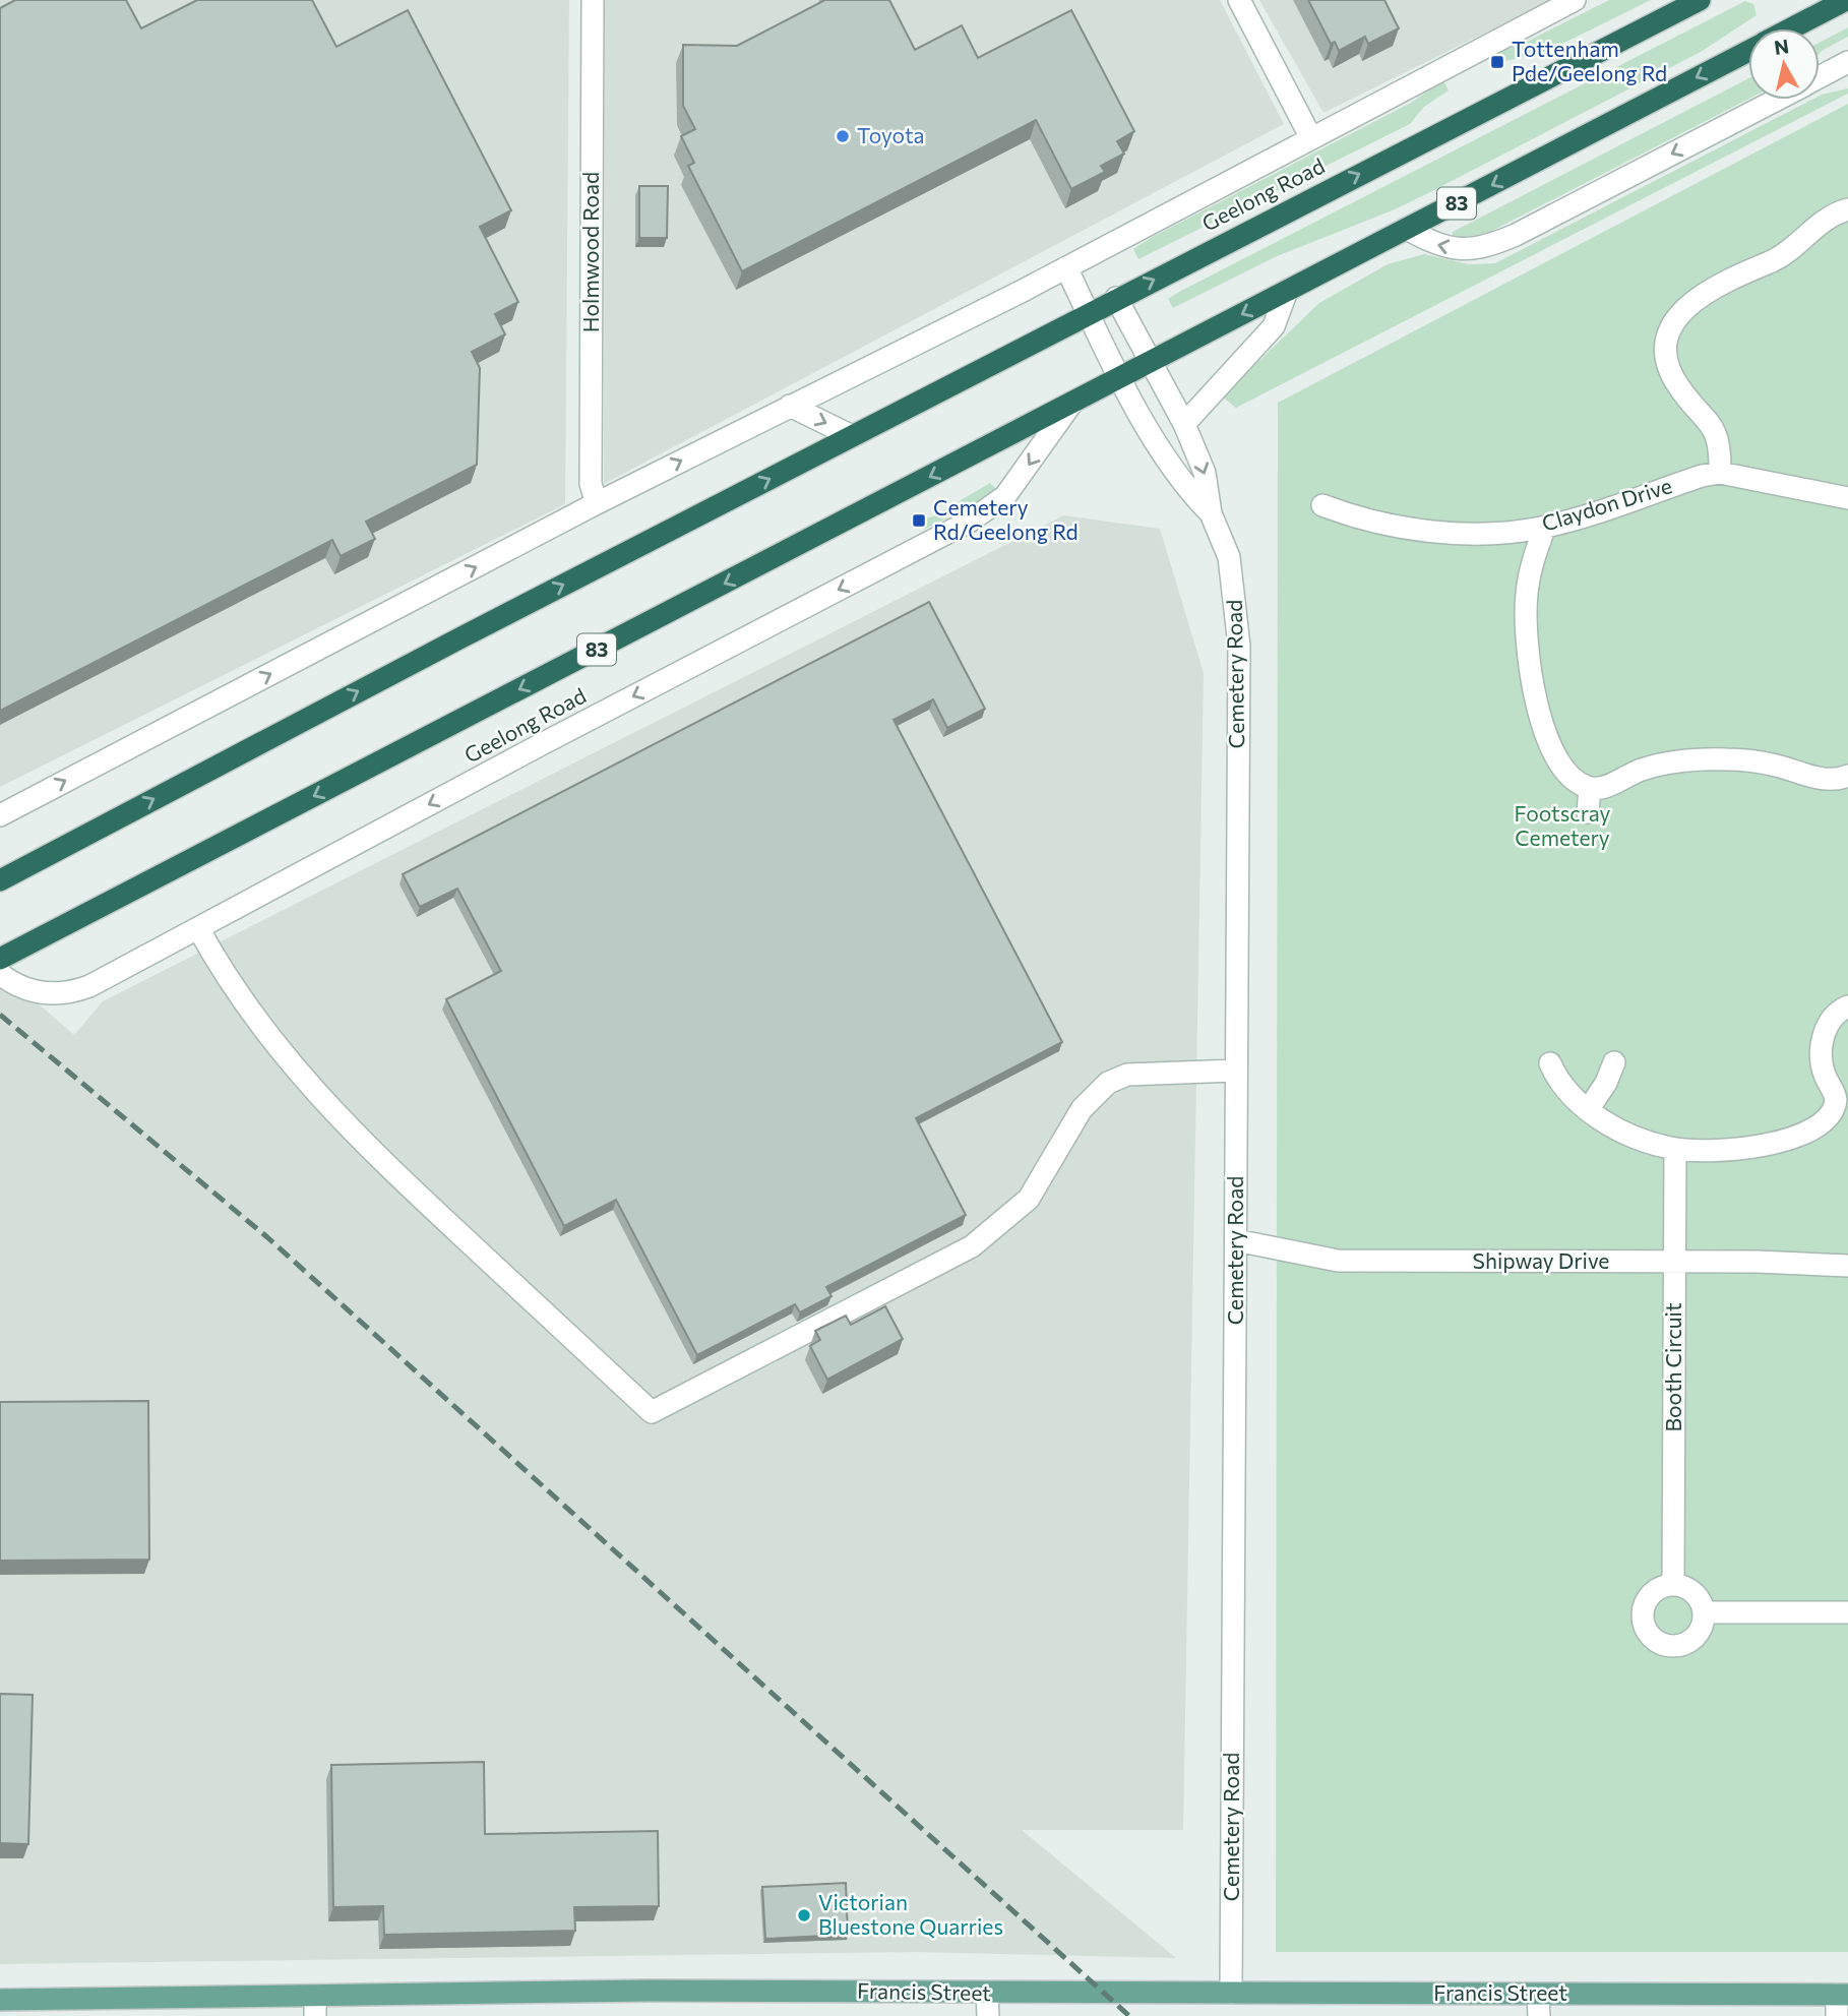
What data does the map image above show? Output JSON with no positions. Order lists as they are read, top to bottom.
{
  "streets": {
    "highway": ["Geelong Road", "83"],
    "main road": ["Francis Street"],
    "street": [
      "Holmwood Road",
      "Claydon Drive",
      "Cemetery Road",
      "Shipway Drive",
      "Booth Circuit"
    ]
  },
  "crossings": [
    ["Geelong Road", "Holmwood Road"],
    ["Geelong Road", "Cemetery Road"],
    ["Cemetery Road", "Shipway Drive"],
    ["Cemetery Road", "Francis Street"],
    ["Shipway Drive", "Booth Circuit"]
  ],
  "parks": ["Footscray Cemetery"],
  "places": {
    "transit": ["Tottenham Pde/Geelong Rd", "Cemetery Rd/Geelong Rd"],
    "other": ["Toyota", "Victorian Bluestone Quarries"]
  },
  "north": "top"
}
